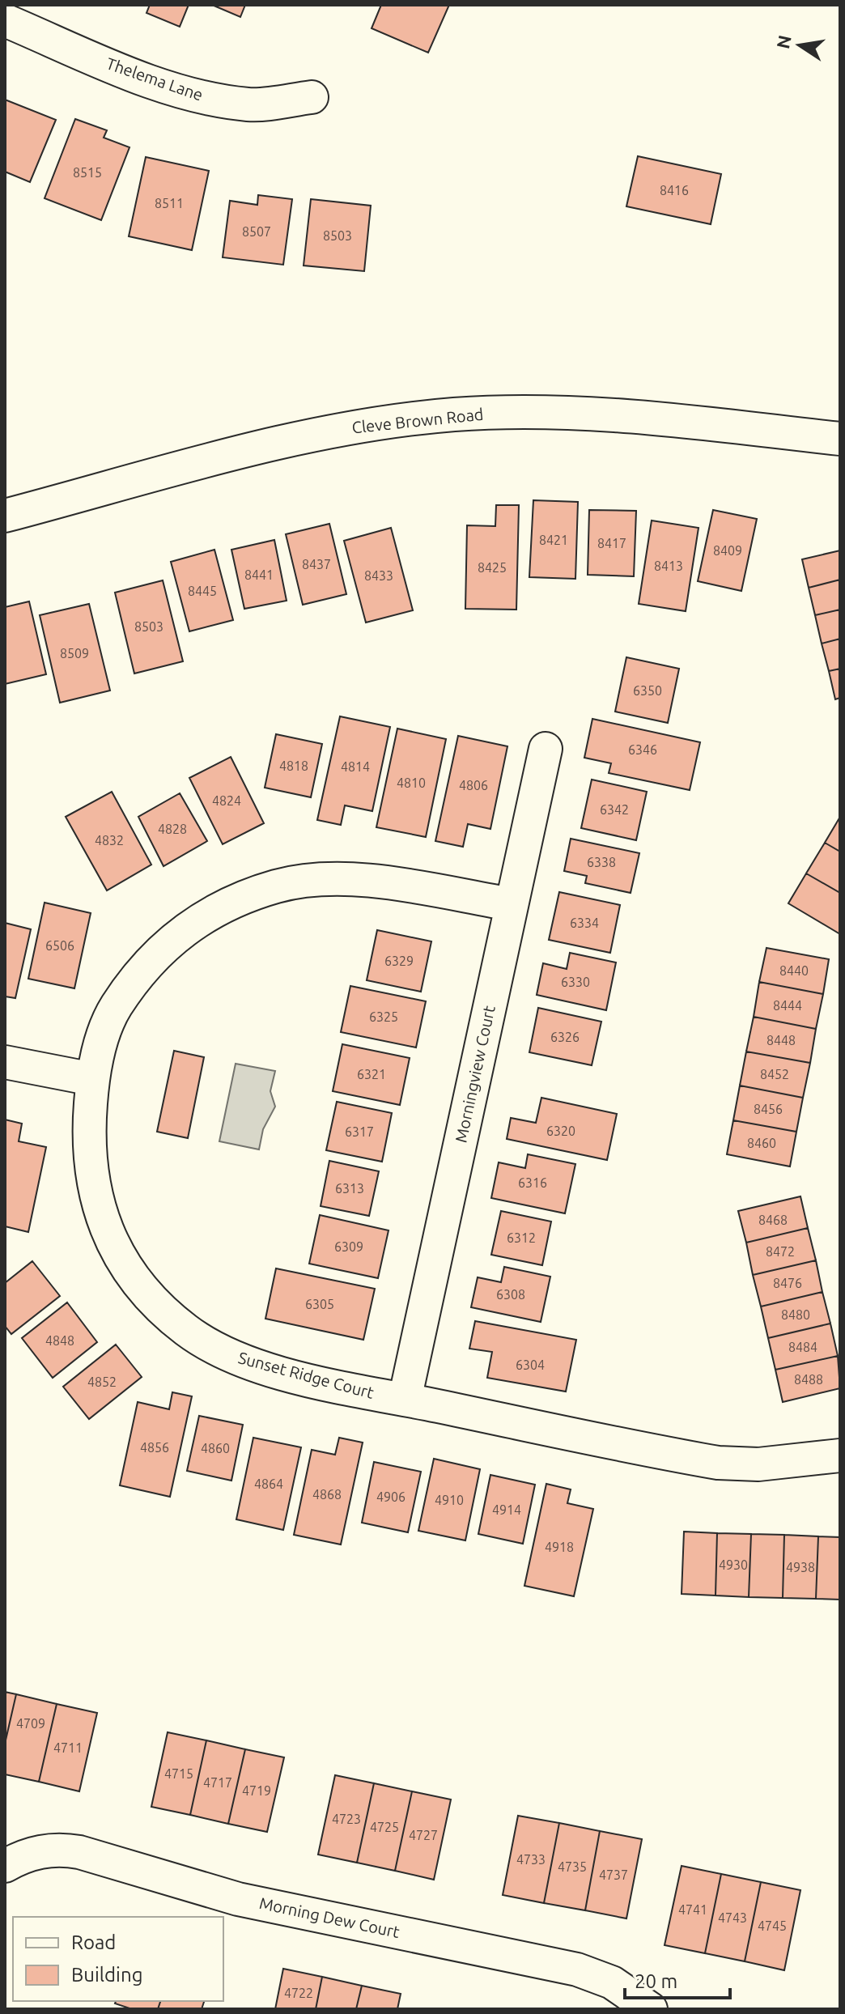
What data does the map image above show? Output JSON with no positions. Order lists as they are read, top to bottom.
{
  "streets": {
    "street": [
      "Thelema Lane",
      "Cleve Brown Road",
      "Morningview Court",
      "Sunset Ridge Court",
      "Morning Dew Court"
    ]
  },
  "crossings": [
    ["Morningview Court", "Sunset Ridge Court"]
  ],
  "house_numbers": [
    "8515",
    "8416",
    "8511",
    "8507",
    "8503",
    "8421",
    "8417",
    "8409",
    "8437",
    "8413",
    "8425",
    "8441",
    "8433",
    "8445",
    "8503",
    "8509",
    "6350",
    "6346",
    "4818",
    "4814",
    "4810",
    "4806",
    "4824",
    "6342",
    "4828",
    "4832",
    "6338",
    "6334",
    "6506",
    "6329",
    "8440",
    "6330",
    "8444",
    "6325",
    "6326",
    "8448",
    "6321",
    "8452",
    "8456",
    "6320",
    "6317",
    "8460",
    "6316",
    "6313",
    "8468",
    "6312",
    "6309",
    "8472",
    "8476",
    "6308",
    "6305",
    "8480",
    "4848",
    "8484",
    "6304",
    "8488",
    "4852",
    "4856",
    "4860",
    "4864",
    "4868",
    "4906",
    "4910",
    "4914",
    "4918",
    "4930",
    "4938",
    "4709",
    "4711",
    "4715",
    "4717",
    "4719",
    "4723",
    "4725",
    "4727",
    "4733",
    "4735",
    "4737",
    "4741",
    "4743",
    "4745",
    "4722"
  ],
  "legend": ["Road", "Building"],
  "scale_bar": "20 m",
  "north": "left"
}
